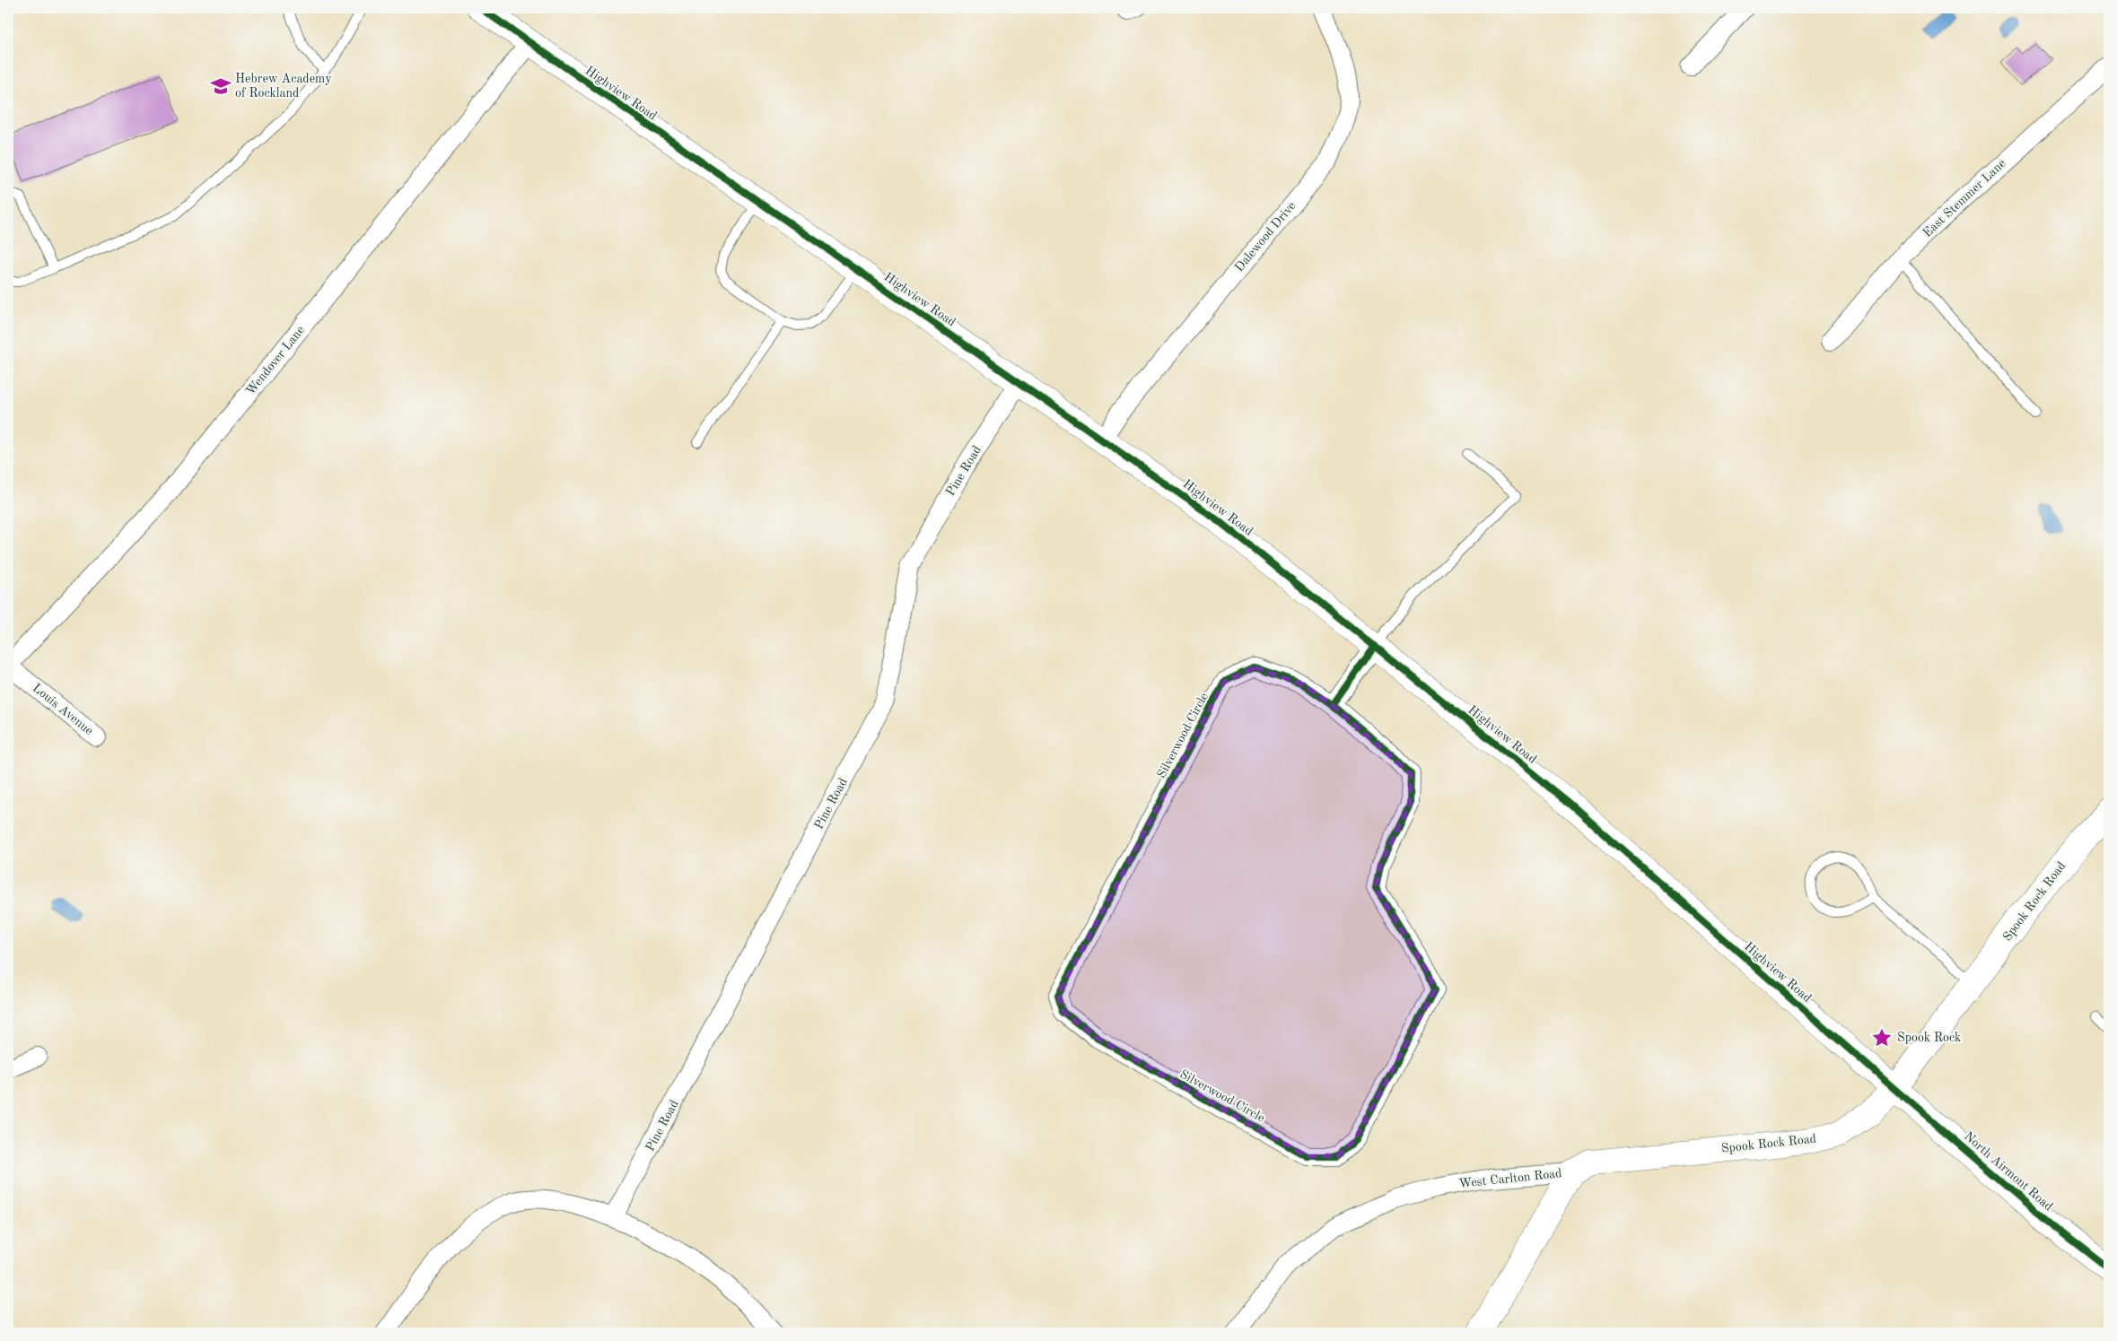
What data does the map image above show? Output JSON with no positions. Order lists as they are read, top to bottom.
{
  "streets": {
    "street": [
      "Highview Road",
      "East Stemmer Lane",
      "Dalewood Drive",
      "Wendover Lane",
      "Pine Road",
      "Louis Avenue",
      "Silverwood Circle",
      "Spook Rock Road",
      "North Airmont Road",
      "West Carlton Road"
    ]
  },
  "crossings": [
    ["Highview Road", "Dalewood Drive"],
    ["Highview Road", "Wendover Lane"],
    ["Highview Road", "Pine Road"],
    ["Highview Road", "Spook Rock Road"],
    ["Highview Road", "North Airmont Road"],
    ["Wendover Lane", "Louis Avenue"],
    ["Spook Rock Road", "North Airmont Road"],
    ["Spook Rock Road", "West Carlton Road"]
  ],
  "places": {
    "school or university": ["Hebrew Academy of Rockland"],
    "place": ["Spook Rock"]
  }
}
